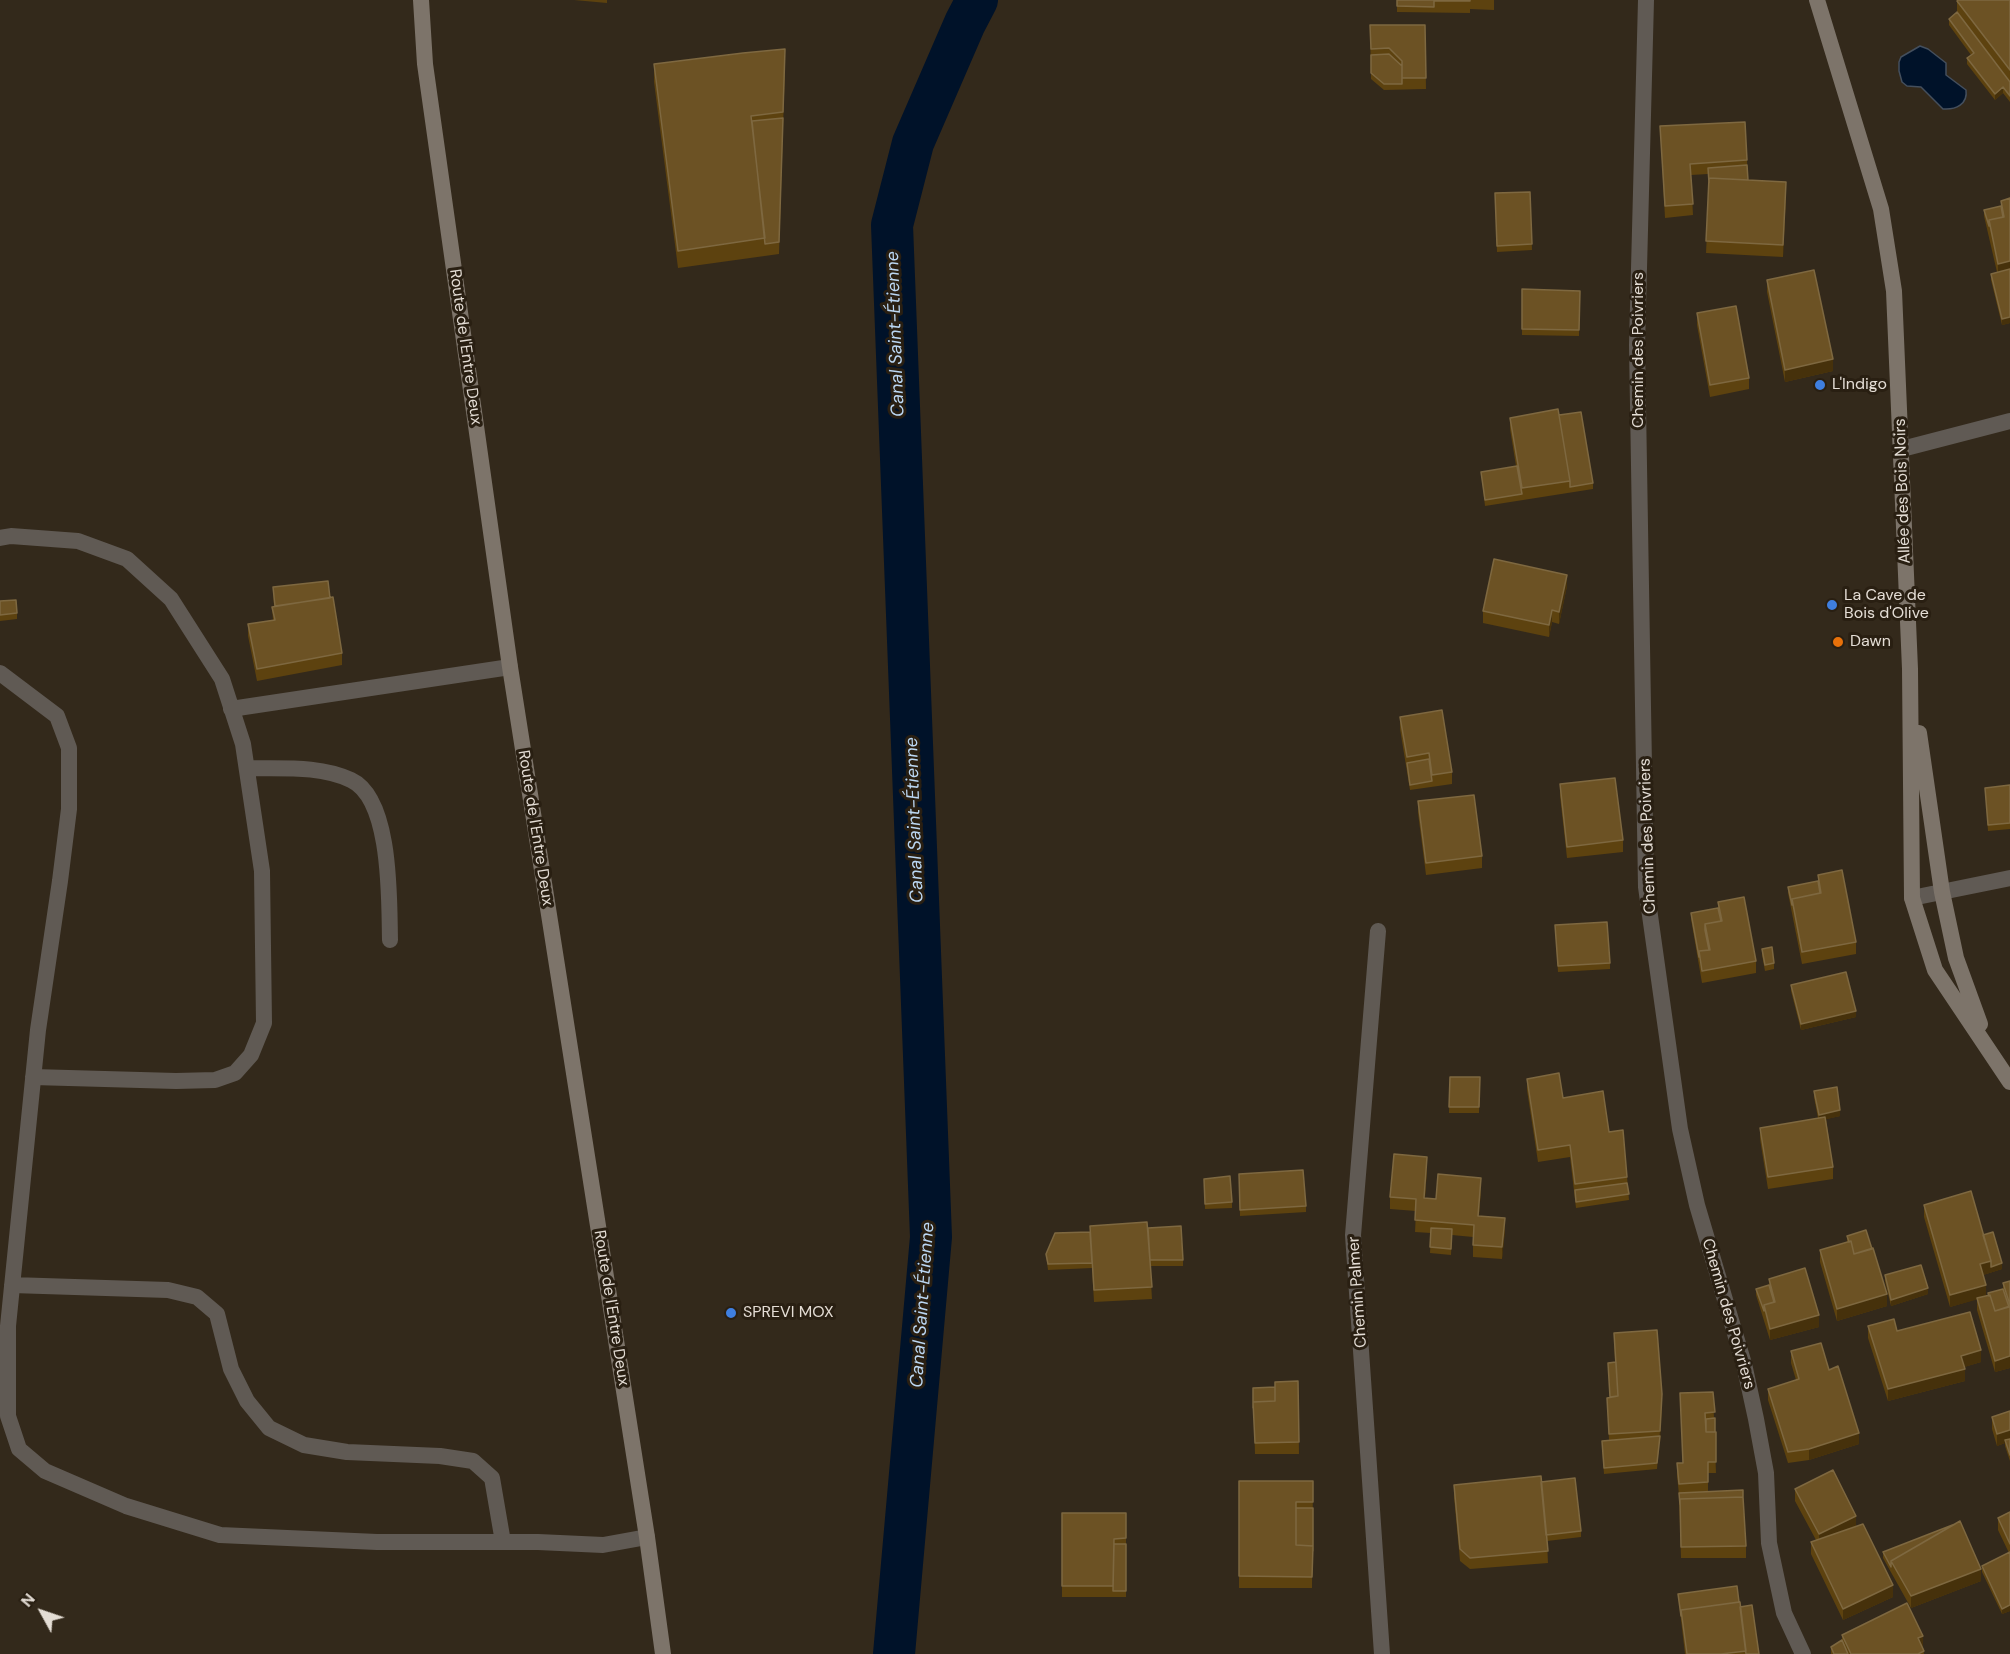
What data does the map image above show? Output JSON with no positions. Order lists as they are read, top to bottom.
{
  "streets": {
    "main road": ["Route de l'Entre Deux", "Allée des Bois Noirs"],
    "street": ["Chemin des Poivriers", "Chemin Palmer"]
  },
  "water": ["Canal Saint-Étienne"],
  "places": [
    "L'Indigo",
    "La Cave de Bois d'Olive",
    "Dawn",
    "SPREVI MOX"
  ],
  "north": "top left"
}
